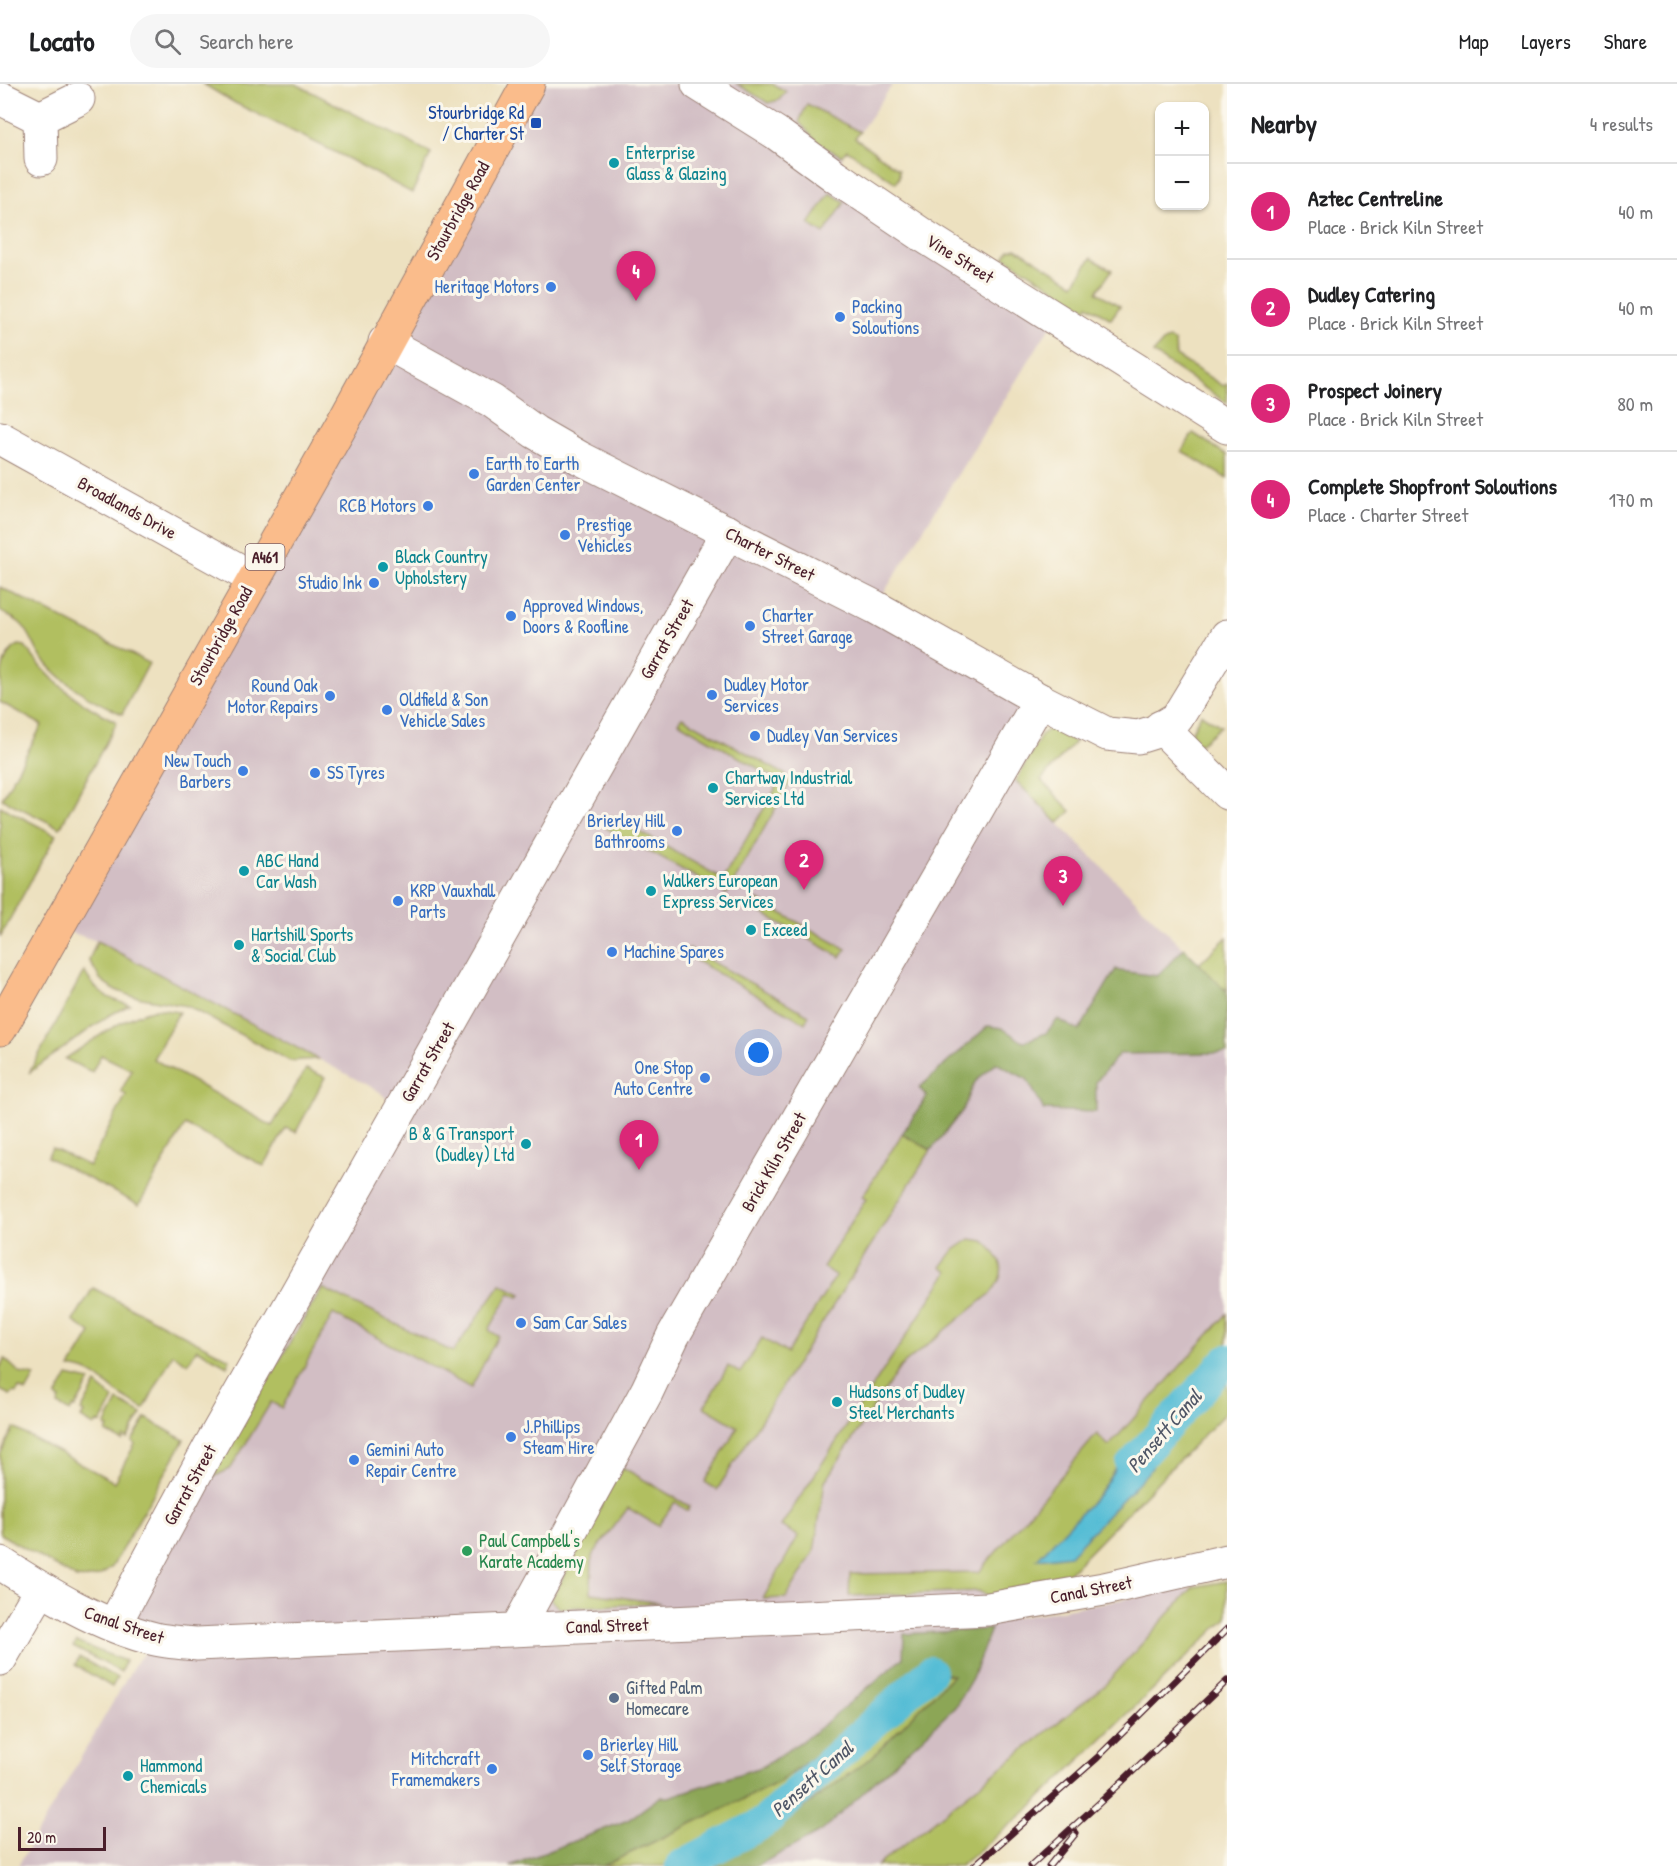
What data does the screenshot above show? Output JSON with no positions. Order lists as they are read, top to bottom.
{
  "streets": {
    "main road": ["Stourbridge Road", "A461"],
    "street": [
      "Vine Street",
      "Broadlands Drive",
      "Charter Street",
      "Garrat Street",
      "Brick Kiln Street",
      "Canal Street"
    ]
  },
  "crossings": [
    ["Stourbridge Road", "Broadlands Drive"],
    ["Stourbridge Road", "Charter Street"],
    ["Charter Street", "Garrat Street"],
    ["Charter Street", "Brick Kiln Street"],
    ["Garrat Street", "Canal Street"],
    ["Brick Kiln Street", "Canal Street"]
  ],
  "water": ["Pensett Canal"],
  "places": {
    "transit": ["Stourbridge Rd / Charter St"],
    "other": [
      "Enterprise Glass & Glazing",
      "Heritage Motors",
      "Packing Soloutions",
      "Earth to Earth Garden Center",
      "RCB Motors",
      "Prestige Vehicles",
      "Black Country Upholstery",
      "Studio Ink",
      "Approved Windows, Doors & Roofline",
      "Charter Street Garage",
      "Dudley Motor Services",
      "Round Oak Motor Repairs",
      "Oldfield & Son Vehicle Sales",
      "Dudley Van Services",
      "New Touch Barbers",
      "SS Tyres",
      "Chartway Industrial Services Ltd",
      "Brierley Hill Bathrooms",
      "ABC Hand Car Wash",
      "Walkers European Express Services",
      "KRP Vauxhall Parts",
      "Exceed",
      "Hartshill Sports & Social Club",
      "Machine Spares",
      "One Stop Auto Centre",
      "B & G Transport (Dudley) Ltd",
      "Sam Car Sales",
      "Hudsons of Dudley Steel Merchants",
      "J.Phillips Steam Hire",
      "Gemini Auto Repair Centre",
      "Paul Campbell's Karate Academy",
      "Gifted Palm Homecare",
      "Brierley Hill Self Storage",
      "Mitchcraft Framemakers",
      "Hammond Chemicals"
    ]
  },
  "scale_bar": "20 m",
  "page": {
    "header": "Locato",
    "search": "Search here",
    "nav": ["Map", "Layers", "Share"],
    "heading": ["Nearby", "4 results"],
    "map_buttons": ["+", "−"],
    "list": [
      {
        "mark": "1",
        "name": "Aztec Centreline",
        "note": "Place · Brick Kiln Street",
        "value": "40 m"
      },
      {
        "mark": "2",
        "name": "Dudley Catering",
        "note": "Place · Brick Kiln Street",
        "value": "40 m"
      },
      {
        "mark": "3",
        "name": "Prospect Joinery",
        "note": "Place · Brick Kiln Street",
        "value": "80 m"
      },
      {
        "mark": "4",
        "name": "Complete Shopfront Soloutions",
        "note": "Place · Charter Street",
        "value": "170 m"
      }
    ],
    "pins": [
      "4",
      "2",
      "3",
      "1"
    ],
    "scale": "20 m"
  }
}
